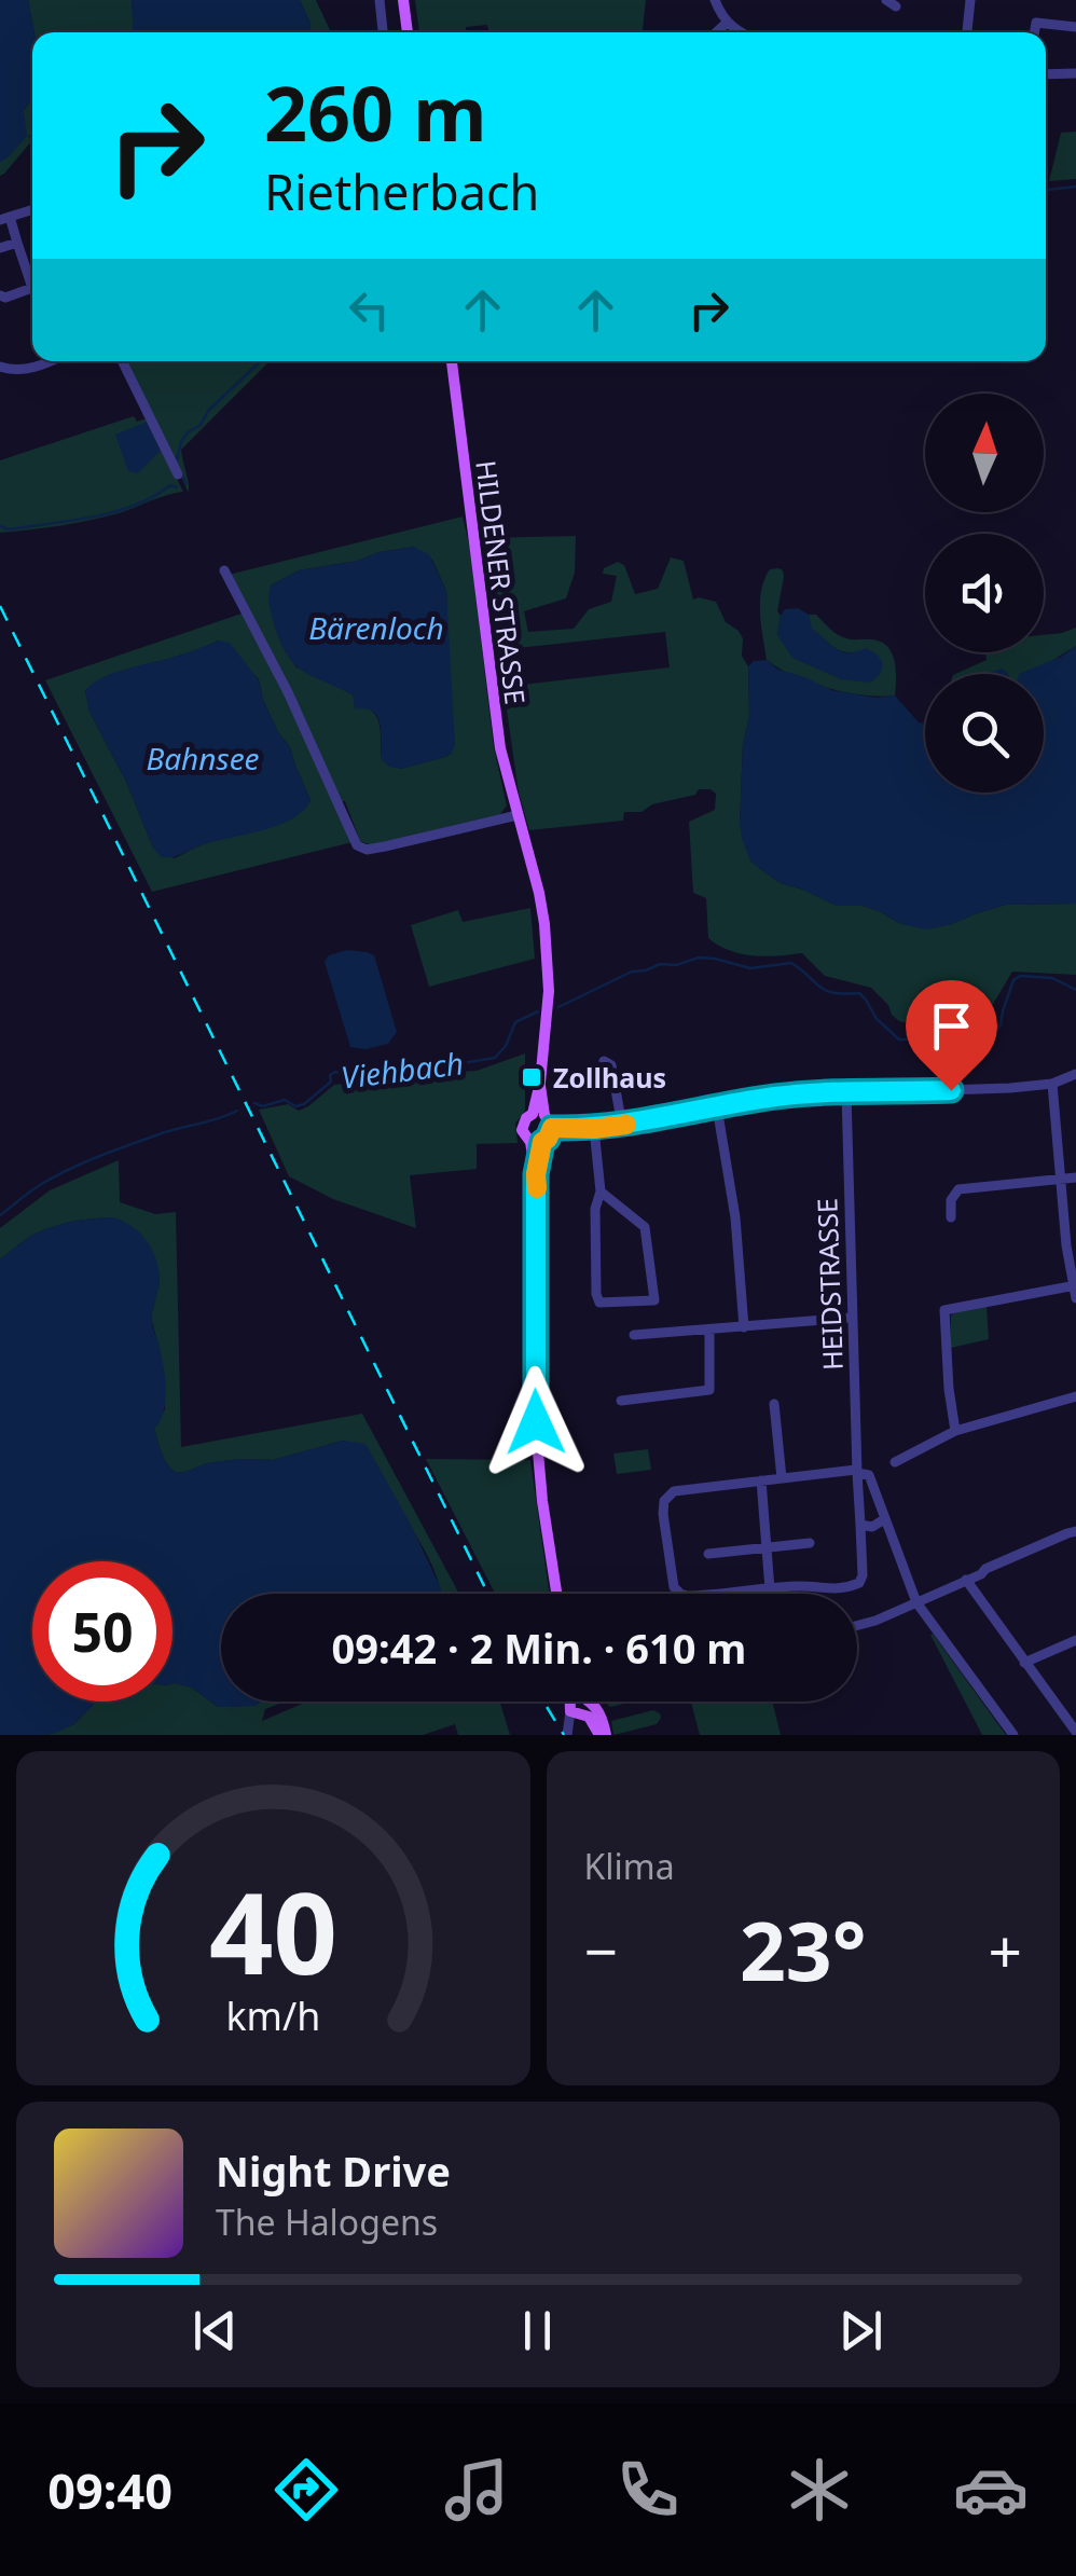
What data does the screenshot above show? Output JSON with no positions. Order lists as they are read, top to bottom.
{
  "streets": {
    "main road": ["HILDENER STRASSE"],
    "street": ["HEIDSTRASSE"]
  },
  "water": ["Bärenloch", "Bahnsee", "Viehbach"],
  "places": {
    "transit": ["Zollhaus"]
  },
  "north": "top",
  "page": {
    "turn": ["260 m", "Rietherbach"],
    "limit": "50",
    "trip": "09:42 · 2 Min. · 610 m",
    "tile": "Klima",
    "heat": ["−", "23°", "+"],
    "song": ["Night Drive", "The Halogens"],
    "tabs": "09:40",
    "gauge": ["40", "km/h"]
  }
}
